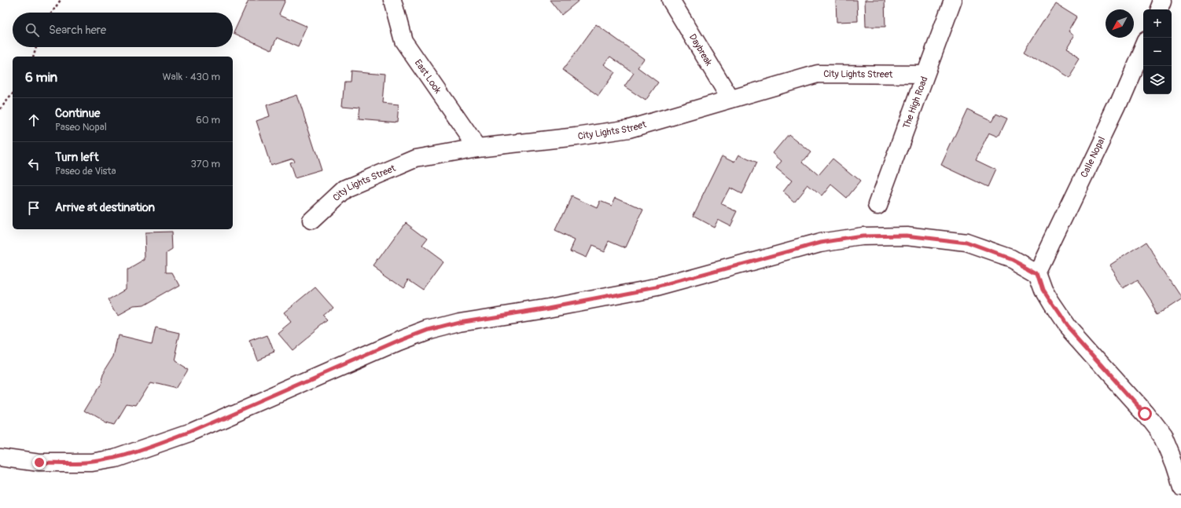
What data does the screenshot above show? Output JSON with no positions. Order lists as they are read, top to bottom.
{
  "streets": {
    "street": [
      "Daybreak",
      "City Lights Street",
      "East Look",
      "The High Road",
      "Calle Nopal"
    ]
  },
  "crossings": [
    ["Daybreak", "City Lights Street"],
    ["City Lights Street", "East Look"],
    ["City Lights Street", "The High Road"]
  ],
  "north": "bottom left",
  "page": {
    "map_buttons": ["+", "−"],
    "search": "Search here",
    "heading": ["6 min", "Walk · 430 m"],
    "list": [
      ["Continue", "Paseo Nopal", "60 m"],
      ["Turn left", "Paseo de Vista", "370 m"],
      "Arrive at destination"
    ]
  }
}
